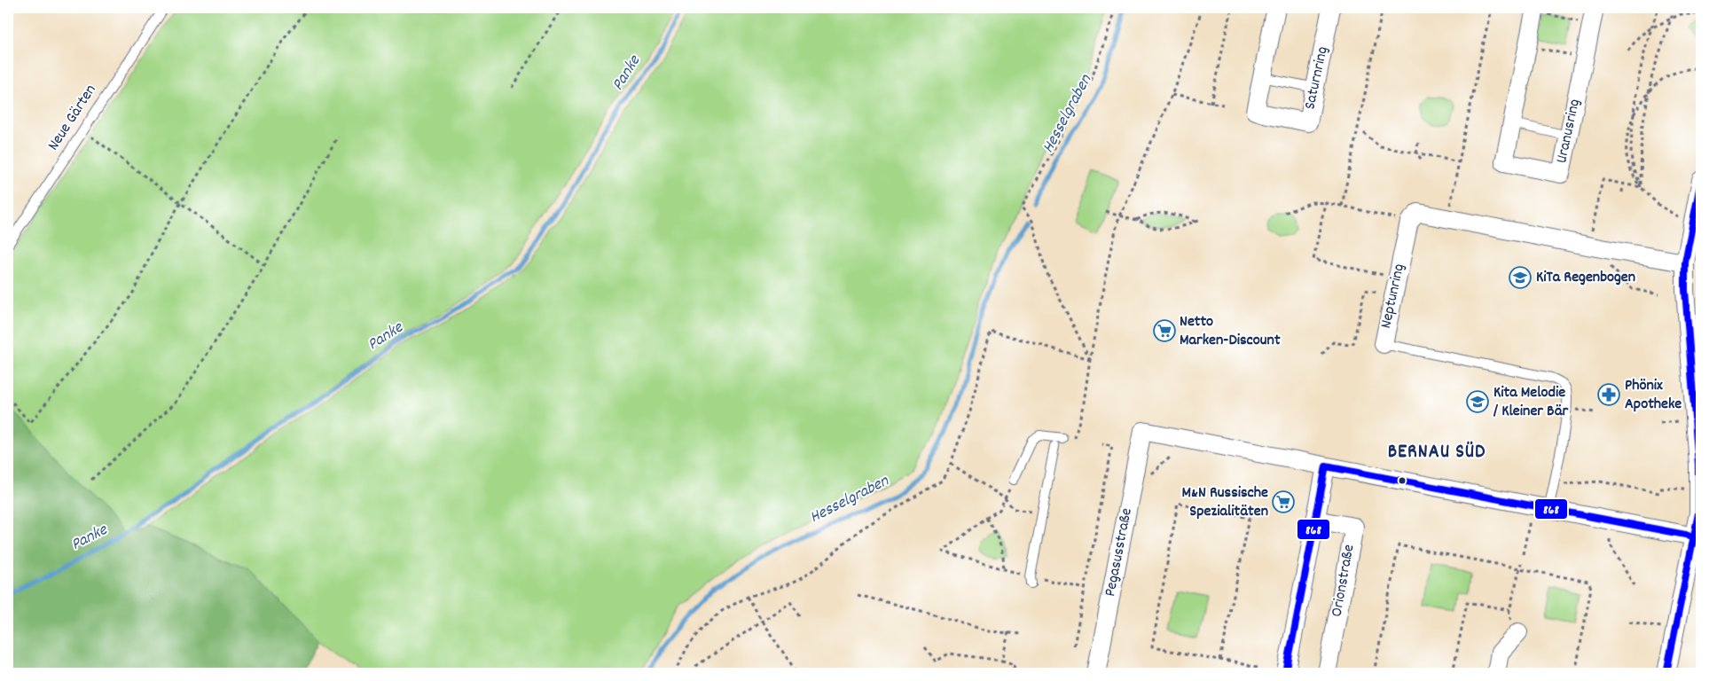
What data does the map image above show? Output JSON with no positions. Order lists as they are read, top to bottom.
{
  "streets": {
    "street": [
      "Saturnring",
      "Uranusring",
      "Neptunring",
      "Pegasusstraße",
      "Orionstraße"
    ],
    "lane": ["Neue Gärten"]
  },
  "districts": ["BERNAU SÜD"],
  "water": ["Panke", "Hesselgraben"],
  "places": {
    "school or university": ["KiTa Regenbogen", "Kita Melodie / Kleiner Bär"],
    "supermarket": ["Netto Marken-Discount", "M&N Russische Spezialitäten"],
    "pharmacy": ["Phönix Apotheke"]
  },
  "lines": ["transit line 868"]
}
